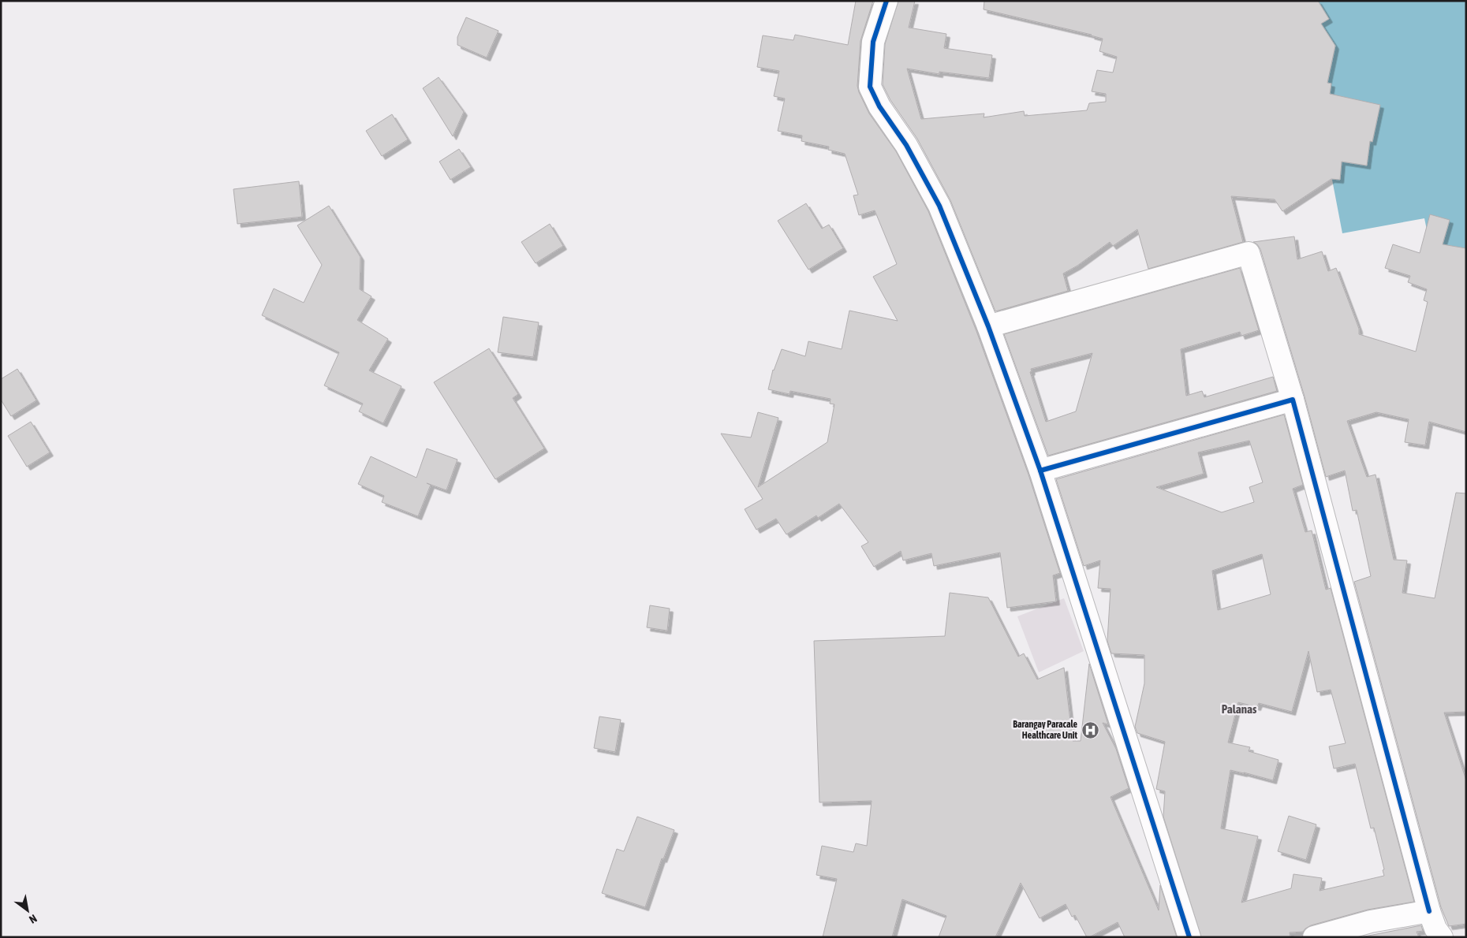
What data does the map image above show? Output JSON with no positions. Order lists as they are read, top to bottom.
{
  "districts": ["Palanas"],
  "places": {
    "hospital": ["Barangay Paracale Healthcare Unit"]
  },
  "north": "bottom right"
}
